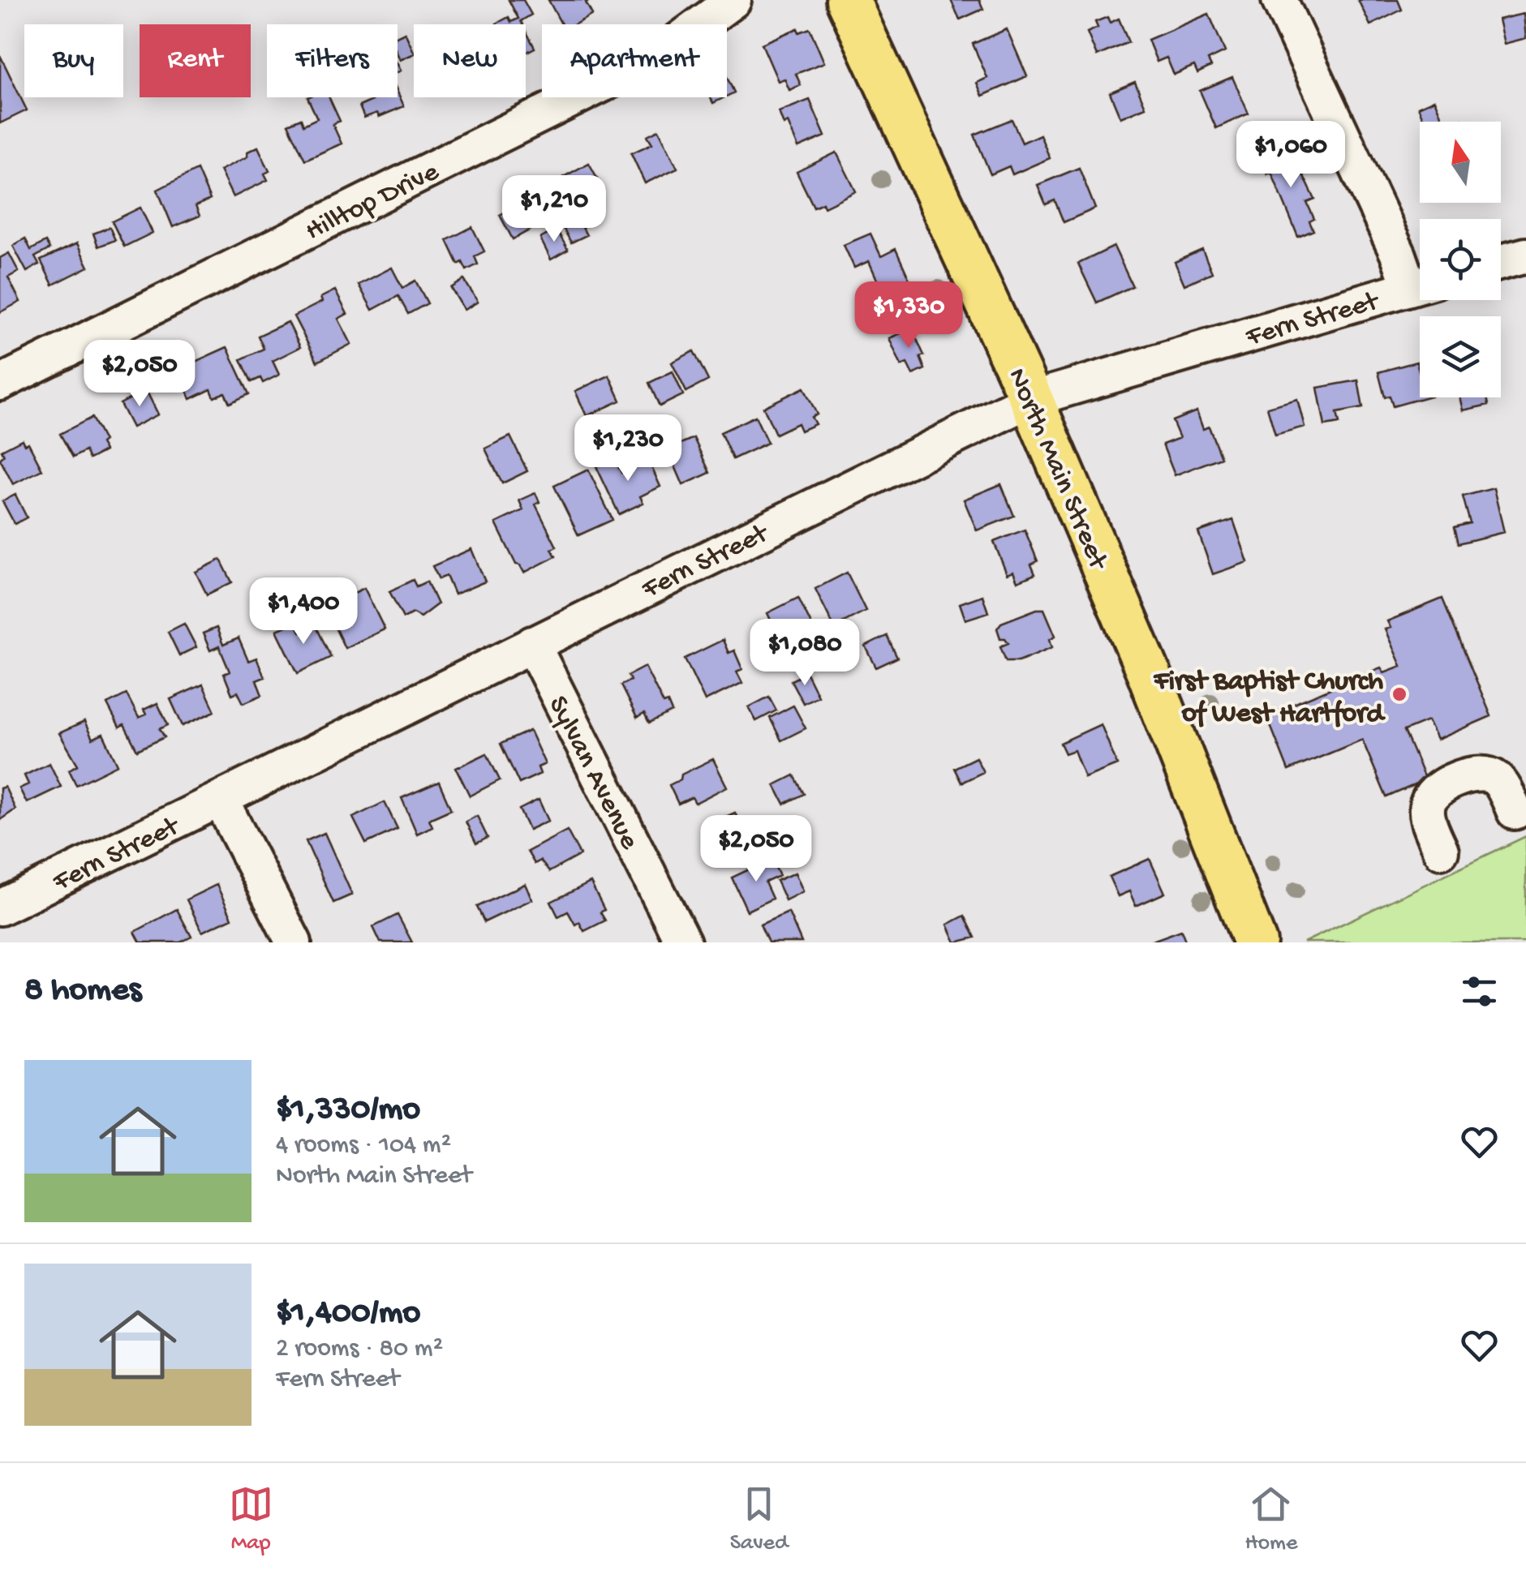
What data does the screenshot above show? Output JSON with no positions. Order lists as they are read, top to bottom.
{
  "streets": {
    "main road": ["North Main Street"],
    "street": ["Hilltop Drive", "Fern Street", "Sylvan Avenue"]
  },
  "crossings": [
    ["Fern Street", "North Main Street"],
    ["Fern Street", "Sylvan Avenue"]
  ],
  "places": ["First Baptist Church of West Hartford"],
  "north": "top",
  "page": {
    "chip": [
      "Buy",
      "Rent",
      "Filters",
      "New",
      "Apartment"
    ],
    "price": [
      "$1,060",
      "$1,210",
      "$1,330",
      "$2,050",
      "$1,230",
      "$1,400",
      "$1,080",
      "$2,050"
    ],
    "heading": "8 homes",
    "list": [
      {
        "name": "$1,330/mo",
        "note": "4 rooms · 104 m² · North Main Street"
      },
      {
        "name": "$1,400/mo",
        "note": "2 rooms · 80 m² · Fern Street"
      }
    ],
    "tabs": ["Map", "Saved", "Home"]
  }
}
